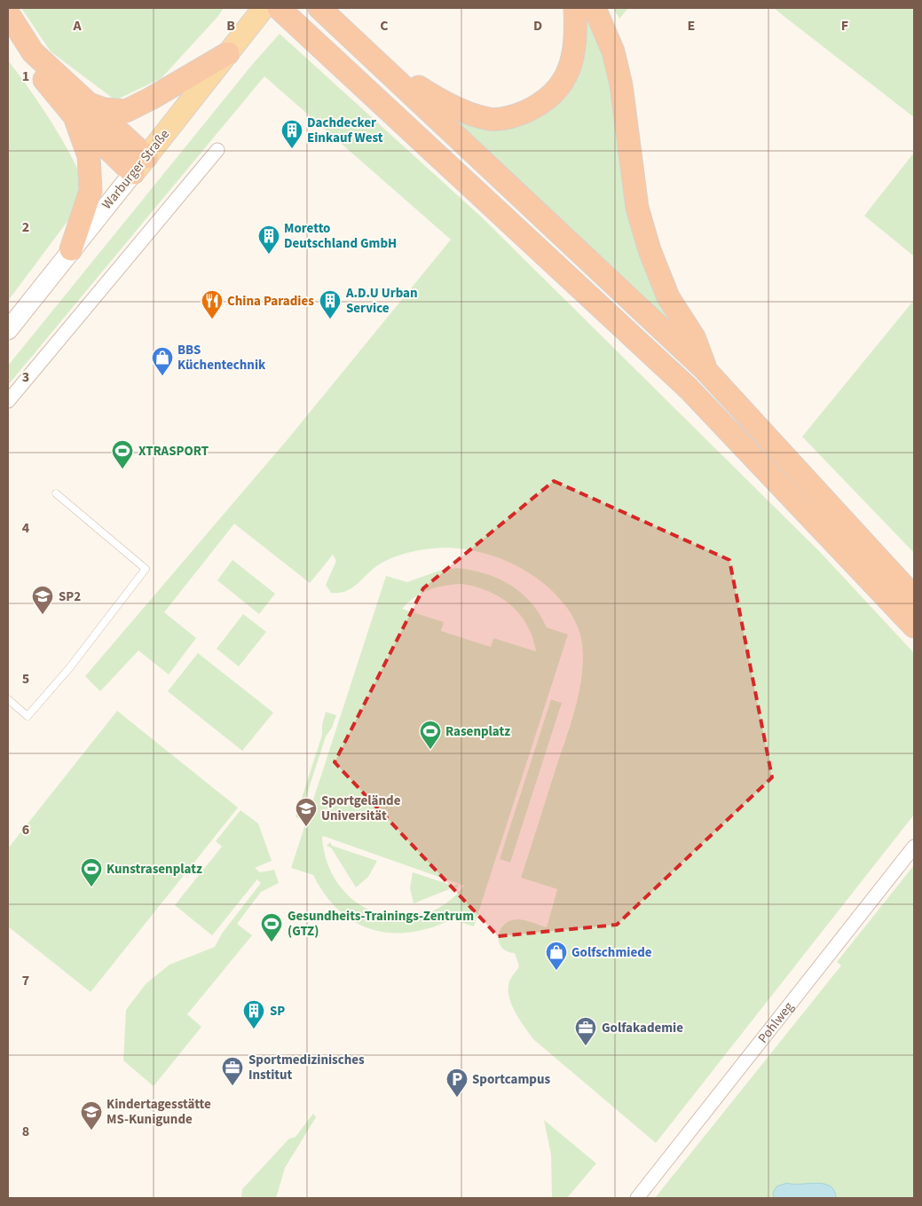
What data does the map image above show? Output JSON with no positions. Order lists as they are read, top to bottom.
{
  "streets": {
    "main road": ["Warburger Straße"],
    "street": ["Pohlweg"]
  },
  "places": {
    "building": [
      "Dachdecker Einkauf West",
      "Moretto Deutschland GmbH",
      "A.D.U Urban Service",
      "SP"
    ],
    "restaurant": ["China Paradies"],
    "shop": ["BBS Küchentechnik", "Golfschmiede"],
    "sports": [
      "XTRASPORT",
      "Rasenplatz",
      "Kunstrasenplatz",
      "Gesundheits-Trainings-Zentrum (GTZ)"
    ],
    "school or university": ["SP2", "Sportgelände Universität", "Kindertagesstätte MS-Kunigunde"],
    "office": ["Golfakademie", "Sportmedizinisches Institut"],
    "parking": ["Sportcampus"]
  },
  "grid": {
    "columns": [
      "A",
      "B",
      "C",
      "D",
      "E",
      "F"
    ],
    "rows": [
      "1",
      "2",
      "3",
      "4",
      "5",
      "6",
      "7",
      "8"
    ]
  }
}
